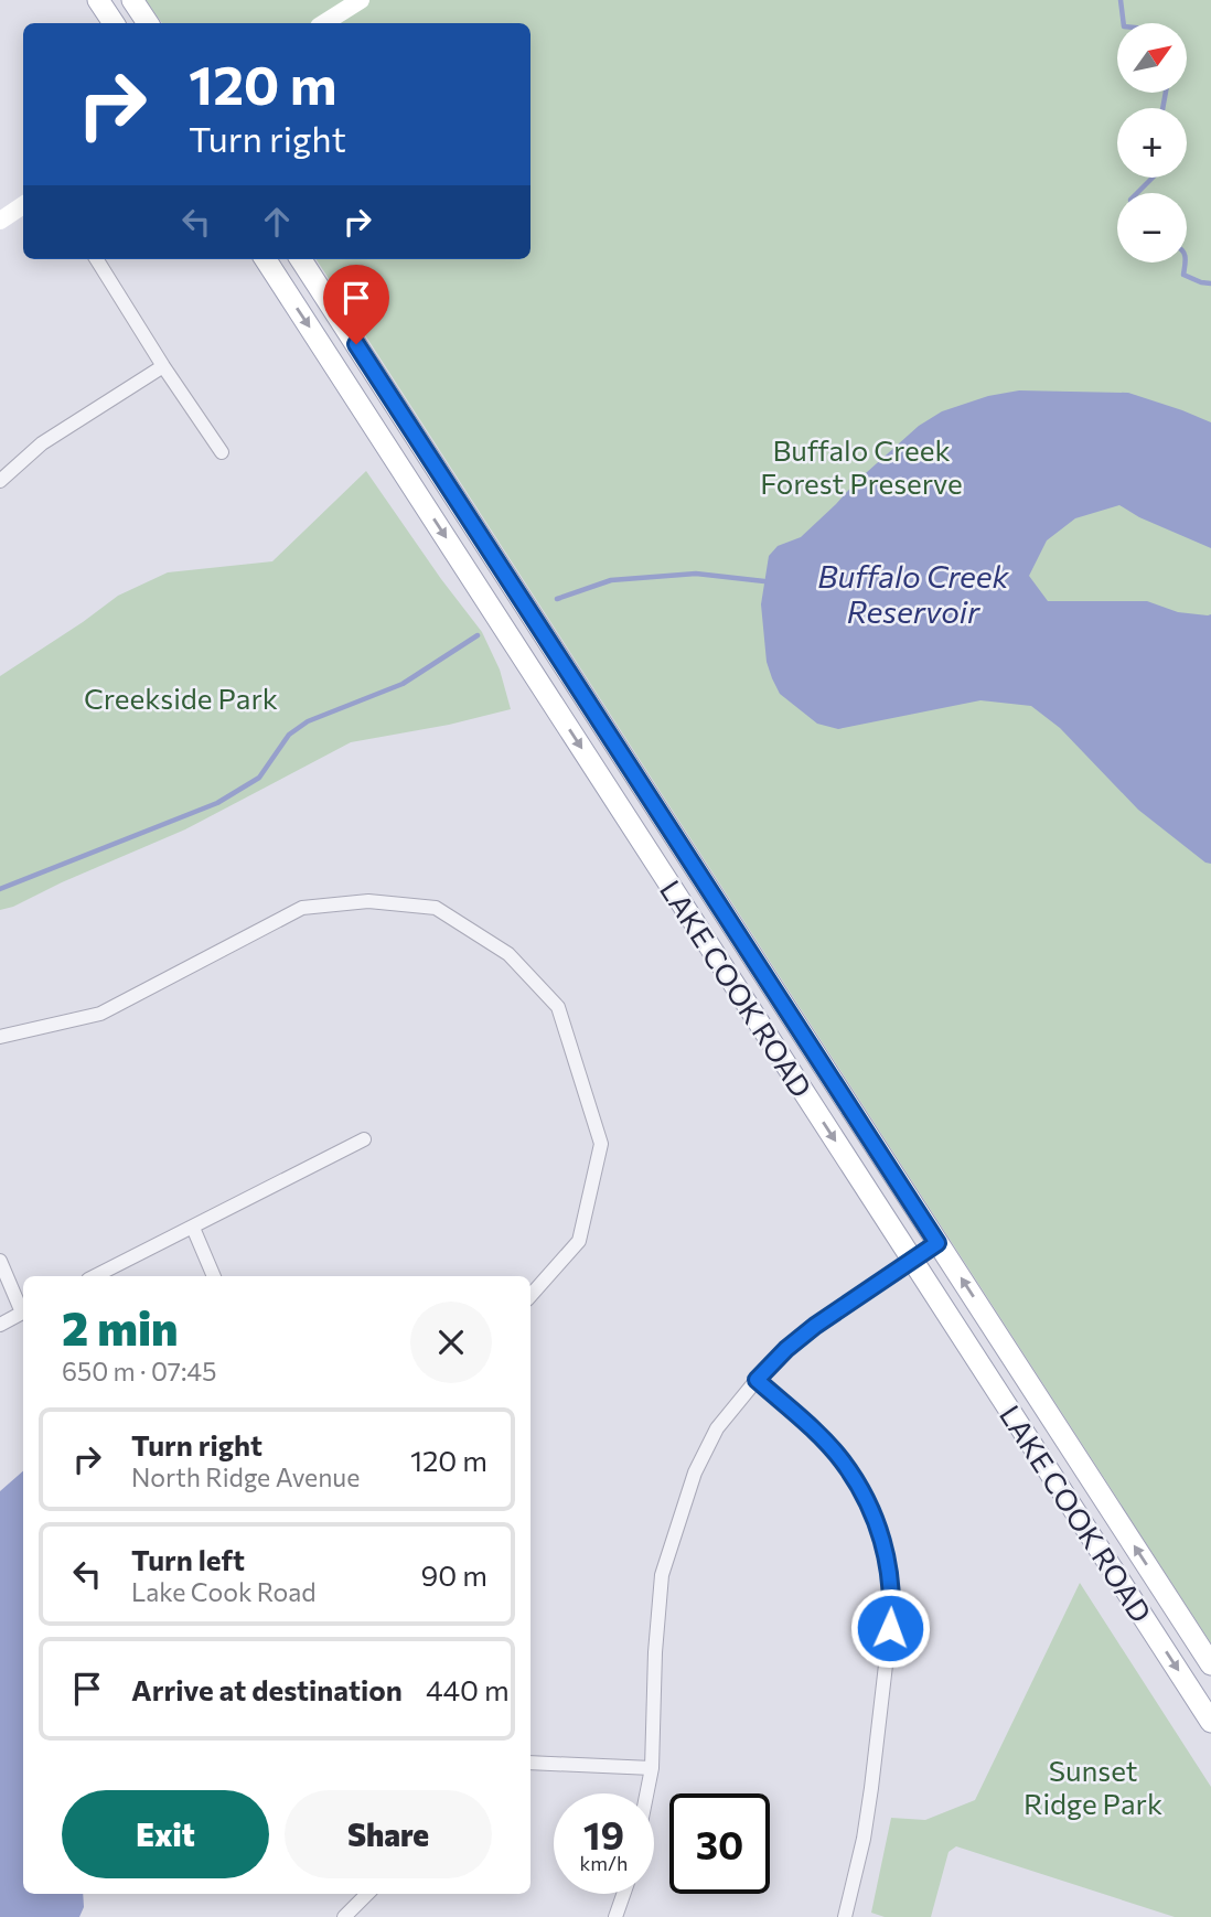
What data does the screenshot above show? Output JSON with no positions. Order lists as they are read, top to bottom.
{
  "streets": {
    "main road": ["LAKE COOK ROAD"]
  },
  "water": ["Buffalo Creek Reservoir"],
  "parks": ["Buffalo Creek Forest Preserve", "Creekside Park", "Sunset Ridge Park"],
  "north": "top right",
  "page": {
    "map_buttons": ["+", "−"],
    "turn": ["120 m", "Turn right"],
    "heading": ["2 min", "650 m · 07:45"],
    "list": [
      {
        "name": "Turn right",
        "note": "North Ridge Avenue",
        "value": "120 m"
      },
      {
        "name": "Turn left",
        "note": "Lake Cook Road",
        "value": "90 m"
      },
      {
        "name": "Arrive at destination",
        "value": "440 m"
      }
    ],
    "buttons": ["Exit", "Share"],
    "speed": "19 km/h",
    "limit": "30"
  }
}
